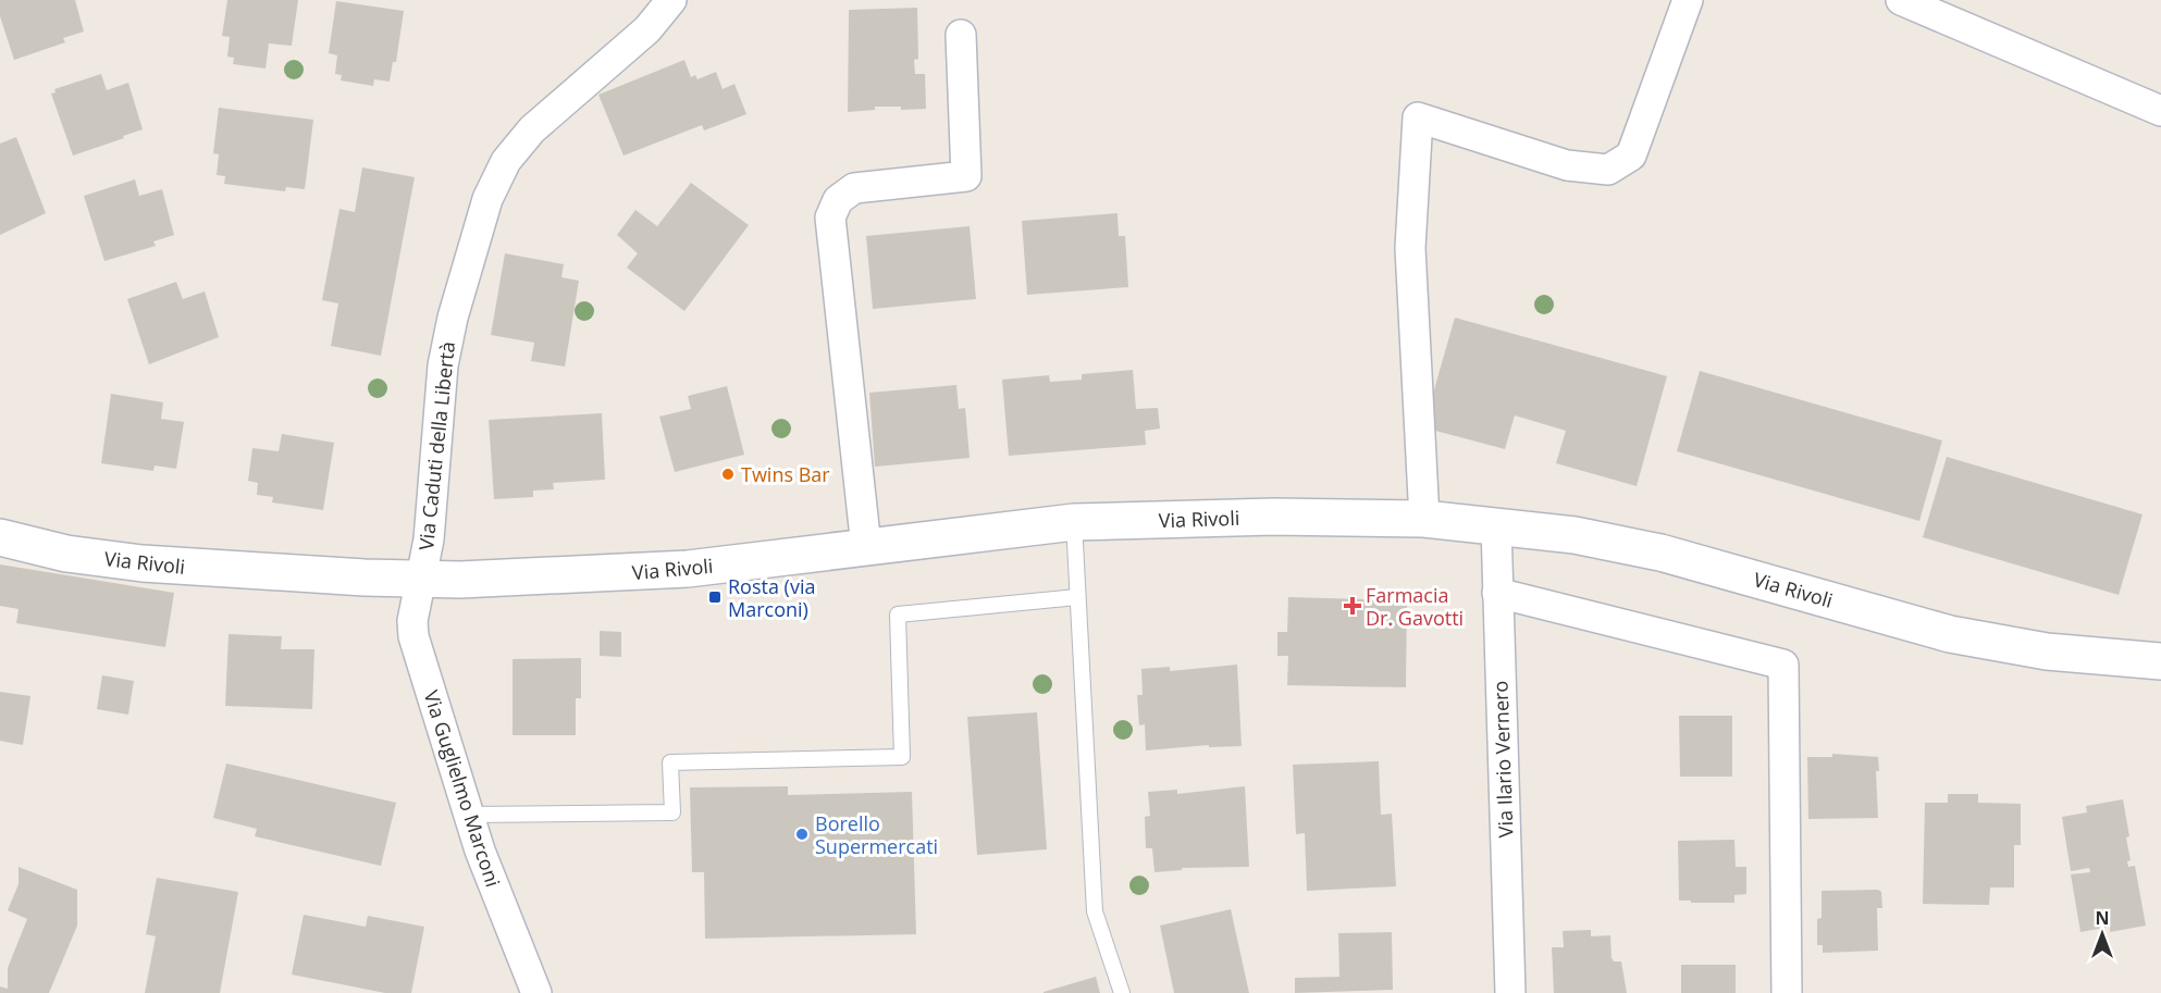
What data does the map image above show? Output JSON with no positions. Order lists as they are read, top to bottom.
{
  "streets": {
    "street": [
      "Via Caduti della Libertà",
      "Via Rivoli",
      "Via Ilario Vernero",
      "Via Guglielmo Marconi"
    ]
  },
  "crossings": [
    ["Via Caduti della Libertà", "Via Rivoli"],
    ["Via Caduti della Libertà", "Via Guglielmo Marconi"],
    ["Via Rivoli", "Via Ilario Vernero"],
    ["Via Rivoli", "Via Guglielmo Marconi"]
  ],
  "places": {
    "other": ["Twins Bar", "Borello Supermercati"],
    "transit": ["Rosta (via Marconi)"],
    "health": ["Farmacia Dr. Gavotti"]
  },
  "north": "top"
}
